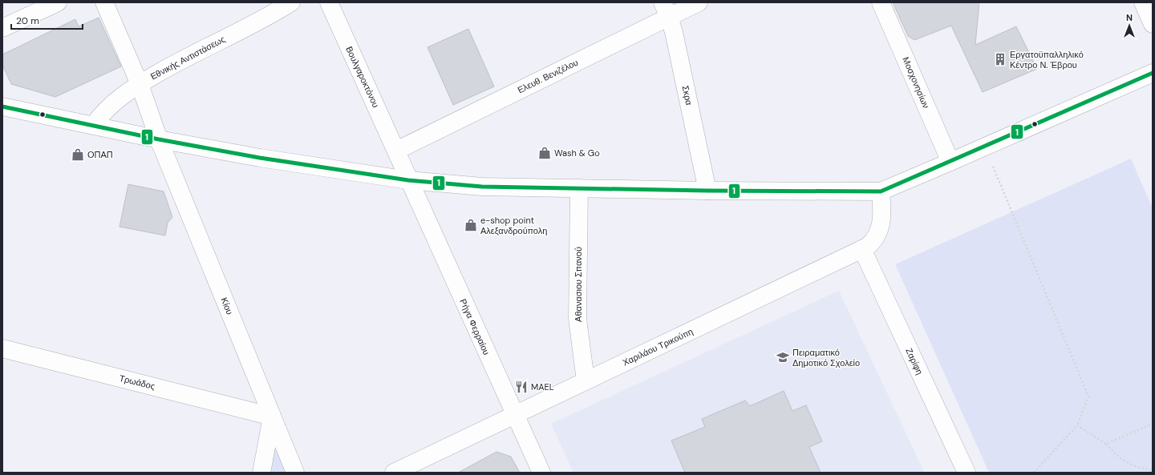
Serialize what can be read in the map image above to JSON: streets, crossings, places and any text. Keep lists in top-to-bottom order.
{
  "streets": {
    "street": [
      "Εθνικής Αντιστάσεως",
      "Ελευθ. Βενιζέλου",
      "Βουλγαροκτόνου",
      "Μοσχονησίων",
      "Σκρα",
      "Αθανασιου Σπανού",
      "Κίου",
      "Ρήγα Φερραίου",
      "Χαριλάου Τρικούπη",
      "Ζαρίφη",
      "Τρωάδος"
    ]
  },
  "crossings": [
    ["Εθνικής Αντιστάσεως", "Κίου"],
    ["Ελευθ. Βενιζέλου", "Βουλγαροκτόνου"],
    ["Ελευθ. Βενιζέλου", "Σκρα"],
    ["Βουλγαροκτόνου", "Ρήγα Φερραίου"],
    ["Αθανασιου Σπανού", "Χαριλάου Τρικούπη"],
    ["Κίου", "Τρωάδος"],
    ["Ρήγα Φερραίου", "Χαριλάου Τρικούπη"],
    ["Χαριλάου Τρικούπη", "Ζαρίφη"]
  ],
  "places": {
    "building": ["Εργατοϋπαλληλικό Κέντρο Ν. Έβρου"],
    "shop": ["Wash & Go", "ΟΠΑΠ", "e-shop point Αλεξανδρούπολη"],
    "school or university": ["Πειραματικό Δημοτικό Σχολείο"],
    "restaurant": ["MAEL"]
  },
  "lines": ["transit line 1"],
  "scale_bar": "20 m",
  "north": "top"
}
